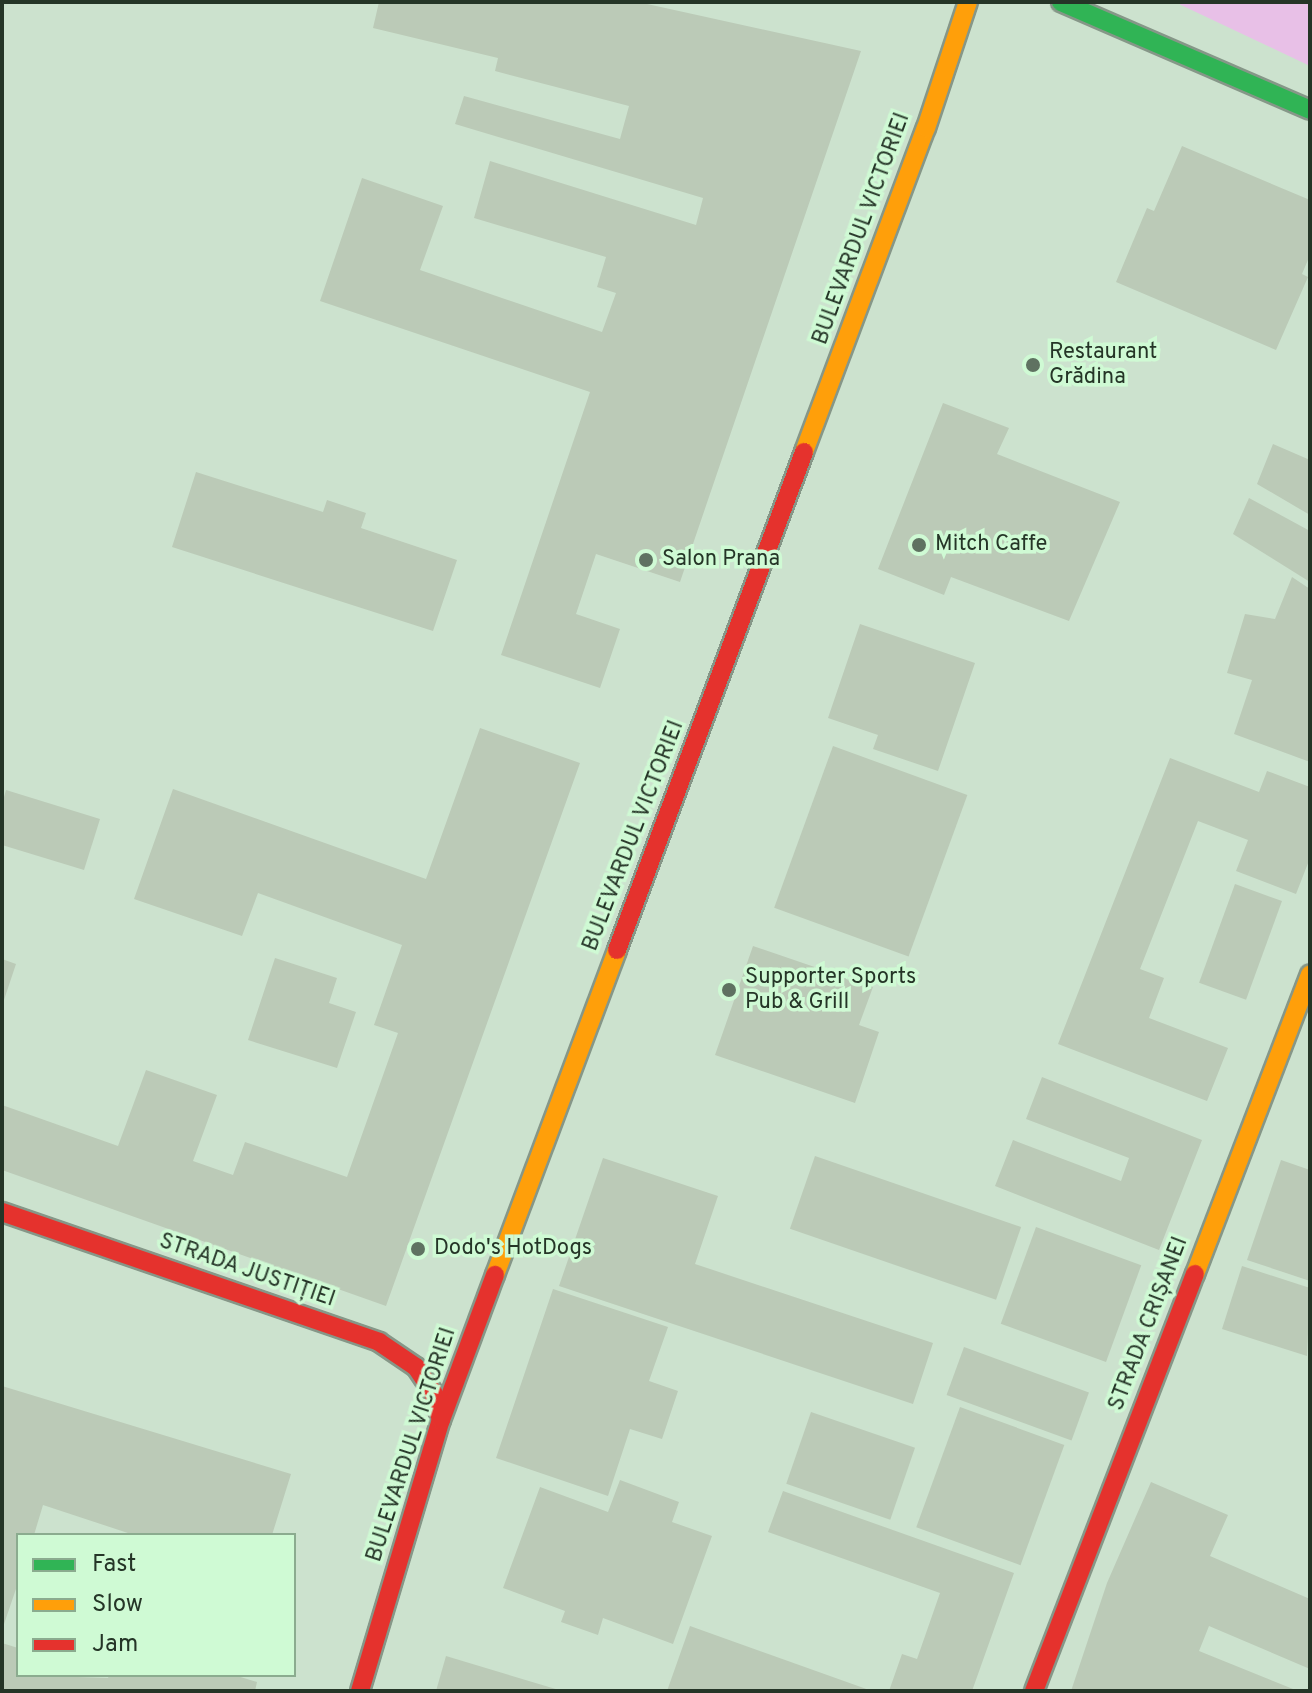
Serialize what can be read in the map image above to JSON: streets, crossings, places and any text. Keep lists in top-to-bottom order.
{
  "streets": {
    "main road": ["BULEVARDUL VICTORIEI", "STRADA JUSTIȚIEI", "STRADA CRIȘANEI"]
  },
  "crossings": [
    ["BULEVARDUL VICTORIEI", "STRADA JUSTIȚIEI"]
  ],
  "places": [
    "Restaurant Grădina",
    "Mitch Caffe",
    "Salon Prana",
    "Supporter Sports Pub & Grill",
    "Dodo's HotDogs"
  ],
  "legend": ["Fast", "Slow", "Jam"]
}
